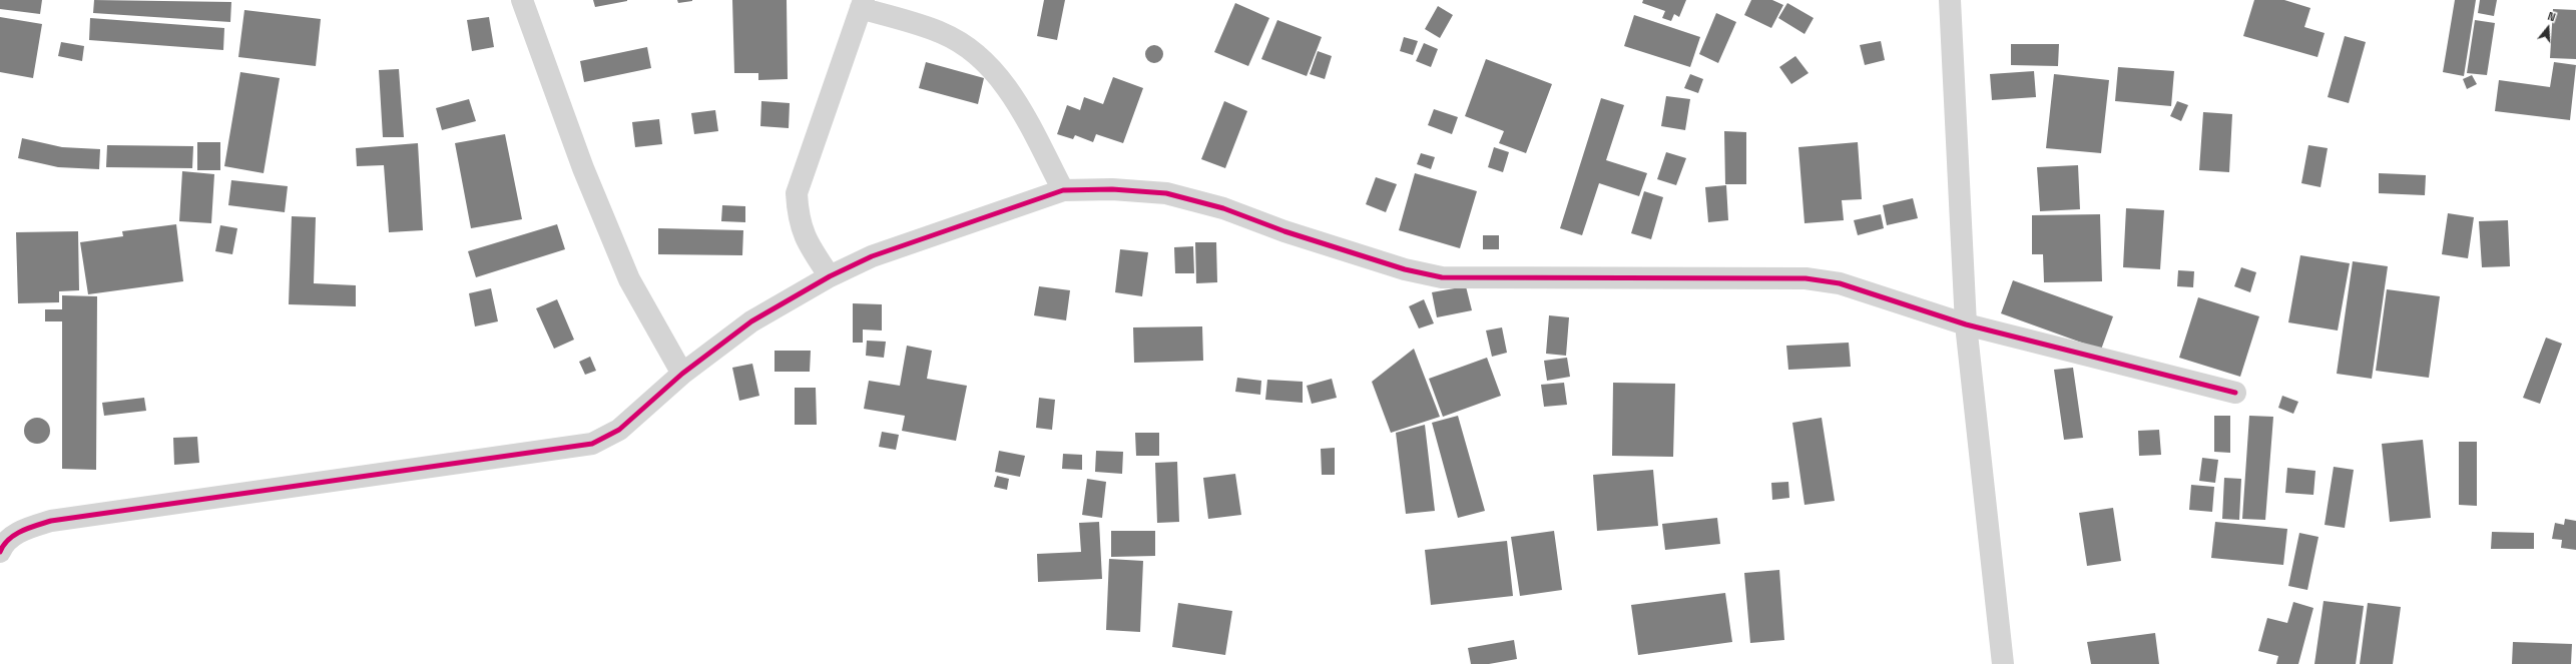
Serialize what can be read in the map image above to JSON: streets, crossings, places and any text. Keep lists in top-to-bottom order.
{
  "north": "top"
}
